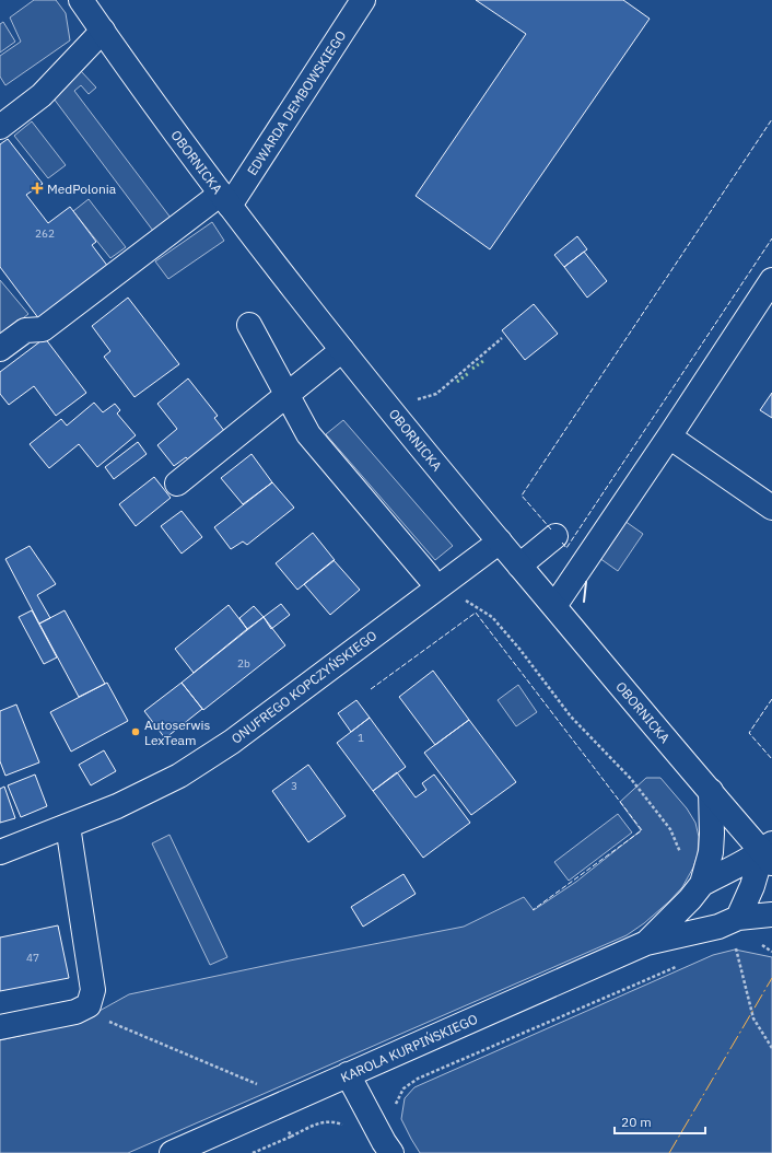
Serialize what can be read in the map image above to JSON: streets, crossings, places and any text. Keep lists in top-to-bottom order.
{
  "streets": {
    "street": [
      "EDWARDA DEMBOWSKIEGO",
      "OBORNICKA",
      "ONUFREGO KOPCZYŃSKIEGO",
      "KAROLA KURPIŃSKIEGO"
    ]
  },
  "crossings": [
    ["EDWARDA DEMBOWSKIEGO", "OBORNICKA"],
    ["OBORNICKA", "ONUFREGO KOPCZYŃSKIEGO"],
    ["OBORNICKA", "KAROLA KURPIŃSKIEGO"]
  ],
  "places": {
    "health": ["MedPolonia"],
    "other": ["Autoserwis LexTeam"]
  },
  "house_numbers": [
    "262",
    "2b",
    "1",
    "3",
    "47"
  ],
  "scale_bar": "20 m"
}
